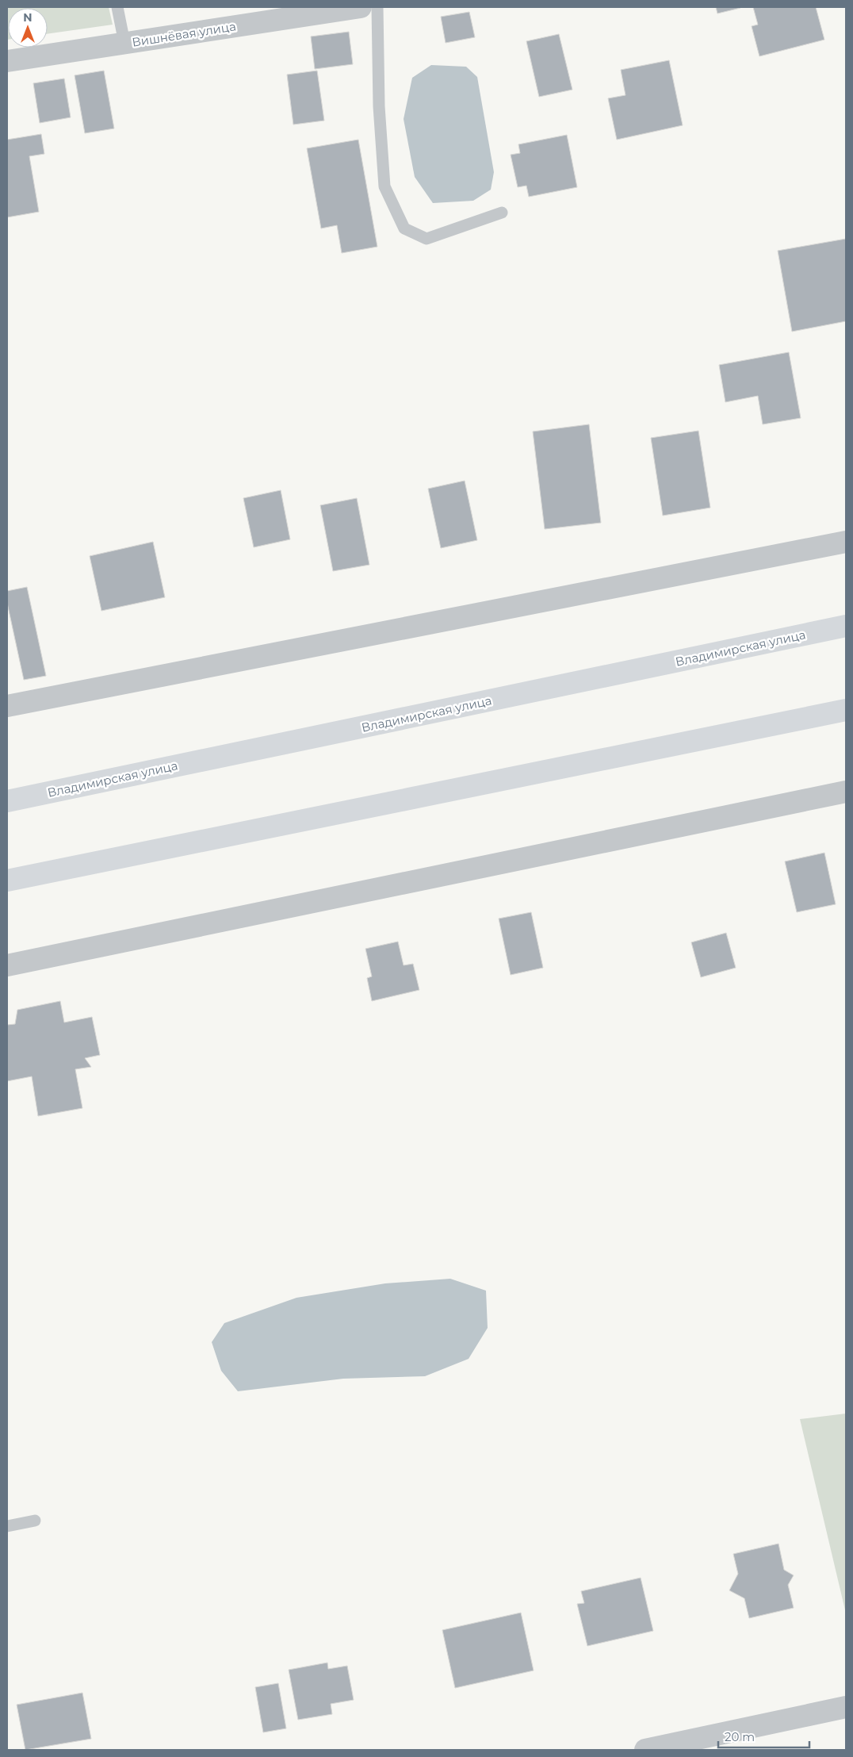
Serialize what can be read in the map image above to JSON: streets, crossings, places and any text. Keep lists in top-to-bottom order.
{
  "streets": {
    "highway": ["Владимирская улица"],
    "street": ["Вишнёвая улица"]
  },
  "scale_bar": "20 m",
  "north": "top"
}
